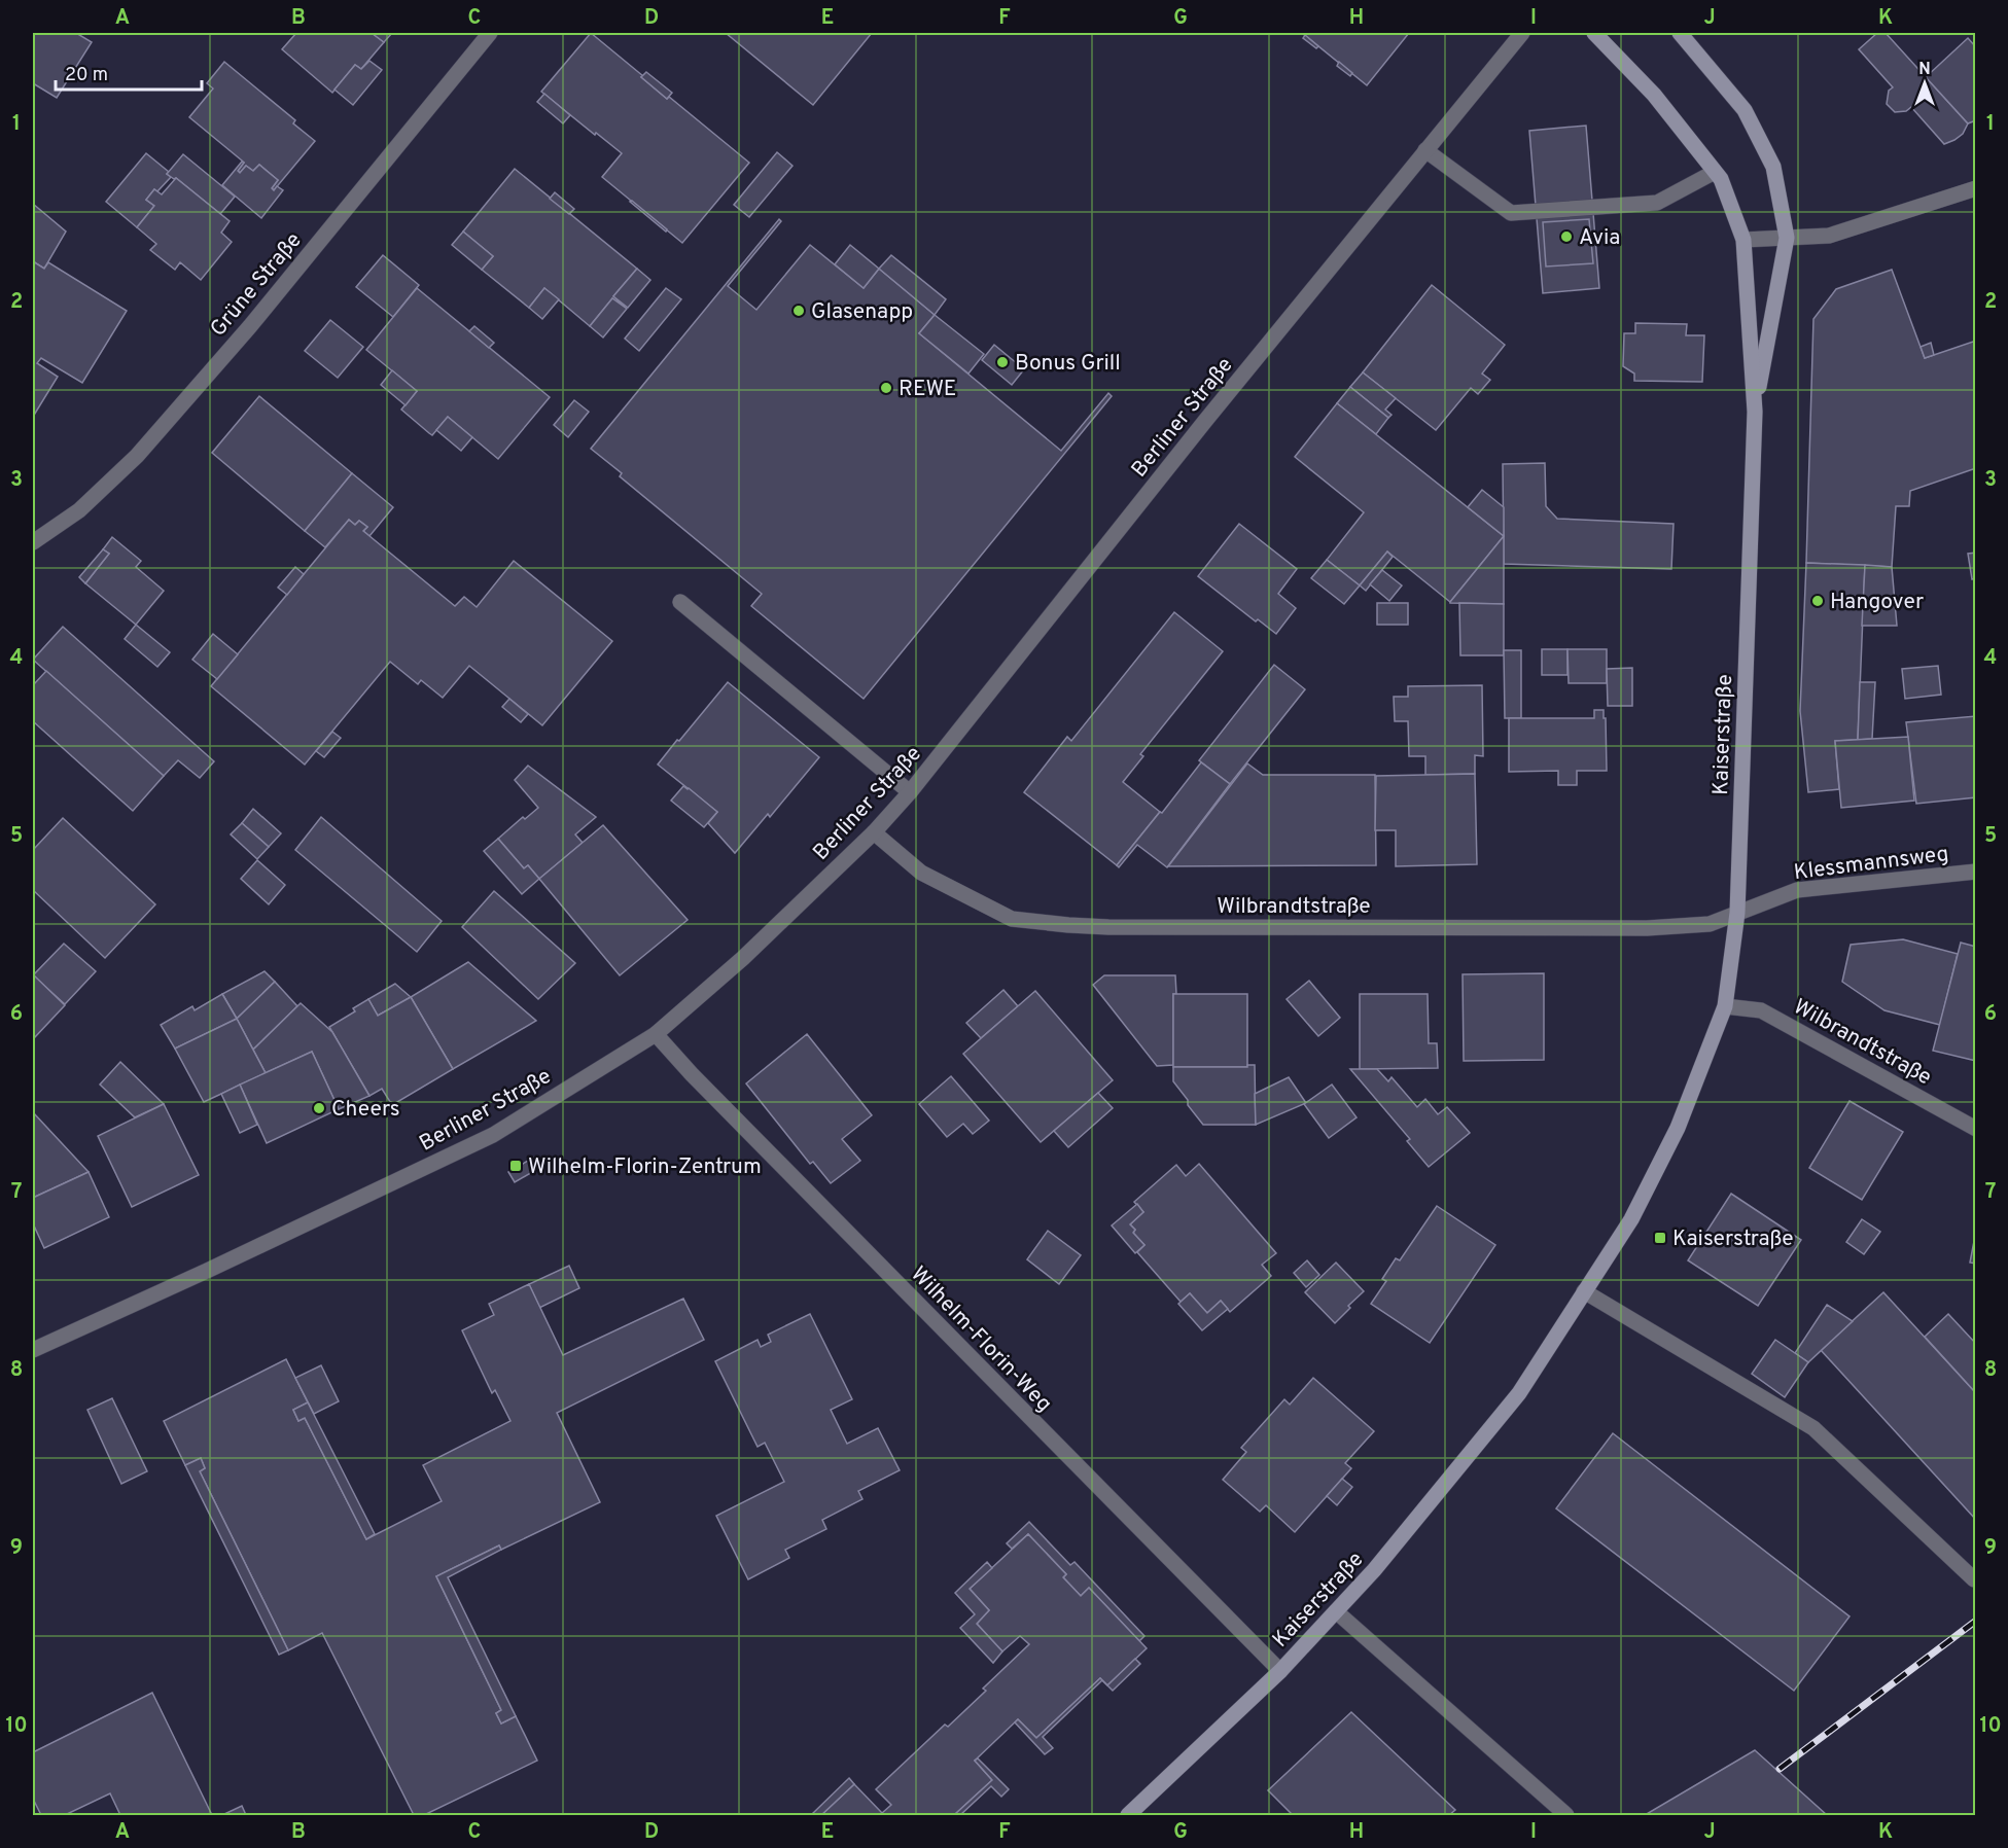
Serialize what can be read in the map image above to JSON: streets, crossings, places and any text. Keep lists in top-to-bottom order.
{
  "streets": {
    "street": [
      "Grüne Straße",
      "Berliner Straße",
      "Kaiserstraße",
      "Klessmannsweg",
      "Wilbrandtstraße",
      "Wilhelm-Florin-Weg"
    ]
  },
  "crossings": [
    ["Berliner Straße", "Wilbrandtstraße"],
    ["Berliner Straße", "Wilhelm-Florin-Weg"],
    ["Kaiserstraße", "Klessmannsweg"],
    ["Kaiserstraße", "Wilbrandtstraße"],
    ["Kaiserstraße", "Wilhelm-Florin-Weg"],
    ["Klessmannsweg", "Wilbrandtstraße"]
  ],
  "places": {
    "other": [
      "Avia",
      "Glasenapp",
      "Bonus Grill",
      "REWE",
      "Hangover",
      "Cheers"
    ],
    "transit": ["Wilhelm-Florin-Zentrum", "Kaiserstraße"]
  },
  "scale_bar": "20 m",
  "north": "top",
  "grid": {
    "columns": [
      "A",
      "B",
      "C",
      "D",
      "E",
      "F",
      "G",
      "H",
      "I",
      "J",
      "K"
    ],
    "rows": [
      "1",
      "2",
      "3",
      "4",
      "5",
      "6",
      "7",
      "8",
      "9",
      "10"
    ]
  }
}
